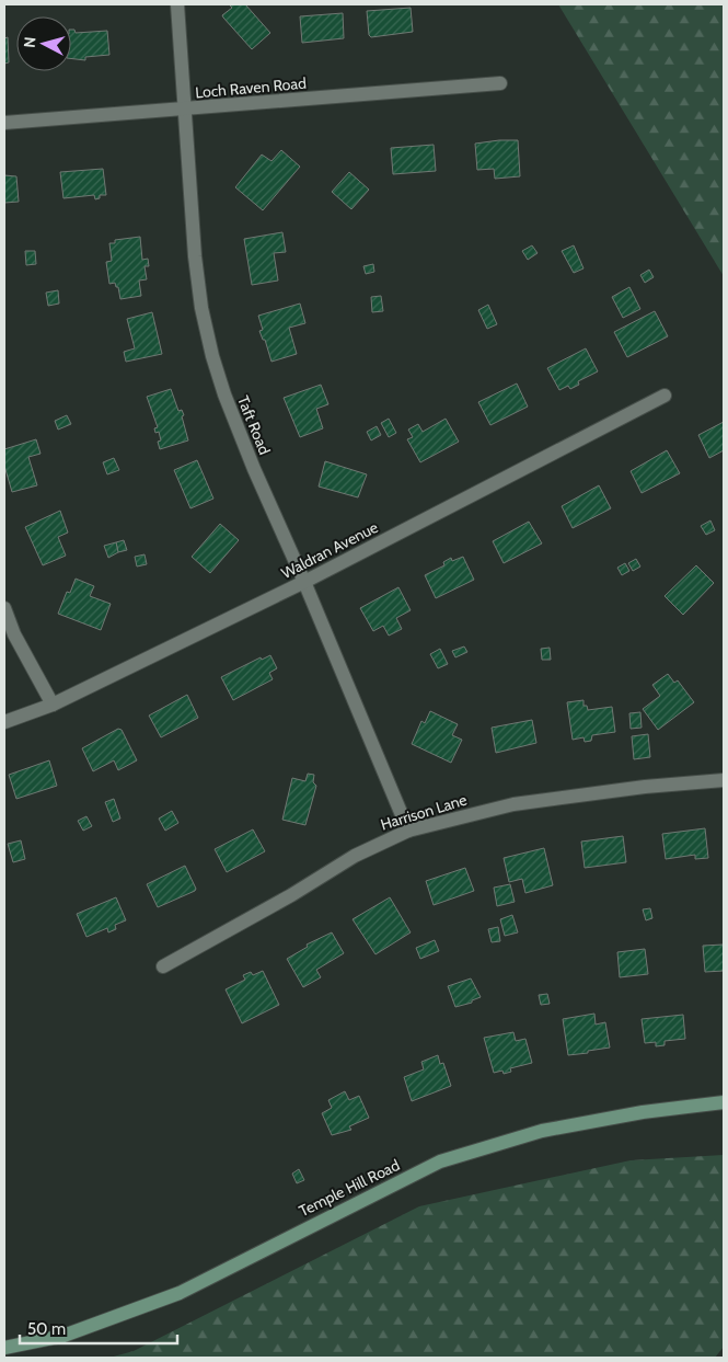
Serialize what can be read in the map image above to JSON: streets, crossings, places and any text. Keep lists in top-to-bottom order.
{
  "streets": {
    "main road": ["Temple Hill Road"],
    "street": [
      "Loch Raven Road",
      "Taft Road",
      "Waldran Avenue",
      "Harrison Lane"
    ]
  },
  "crossings": [
    ["Loch Raven Road", "Taft Road"],
    ["Taft Road", "Waldran Avenue"],
    ["Taft Road", "Harrison Lane"]
  ],
  "scale_bar": "50 m",
  "north": "left"
}
